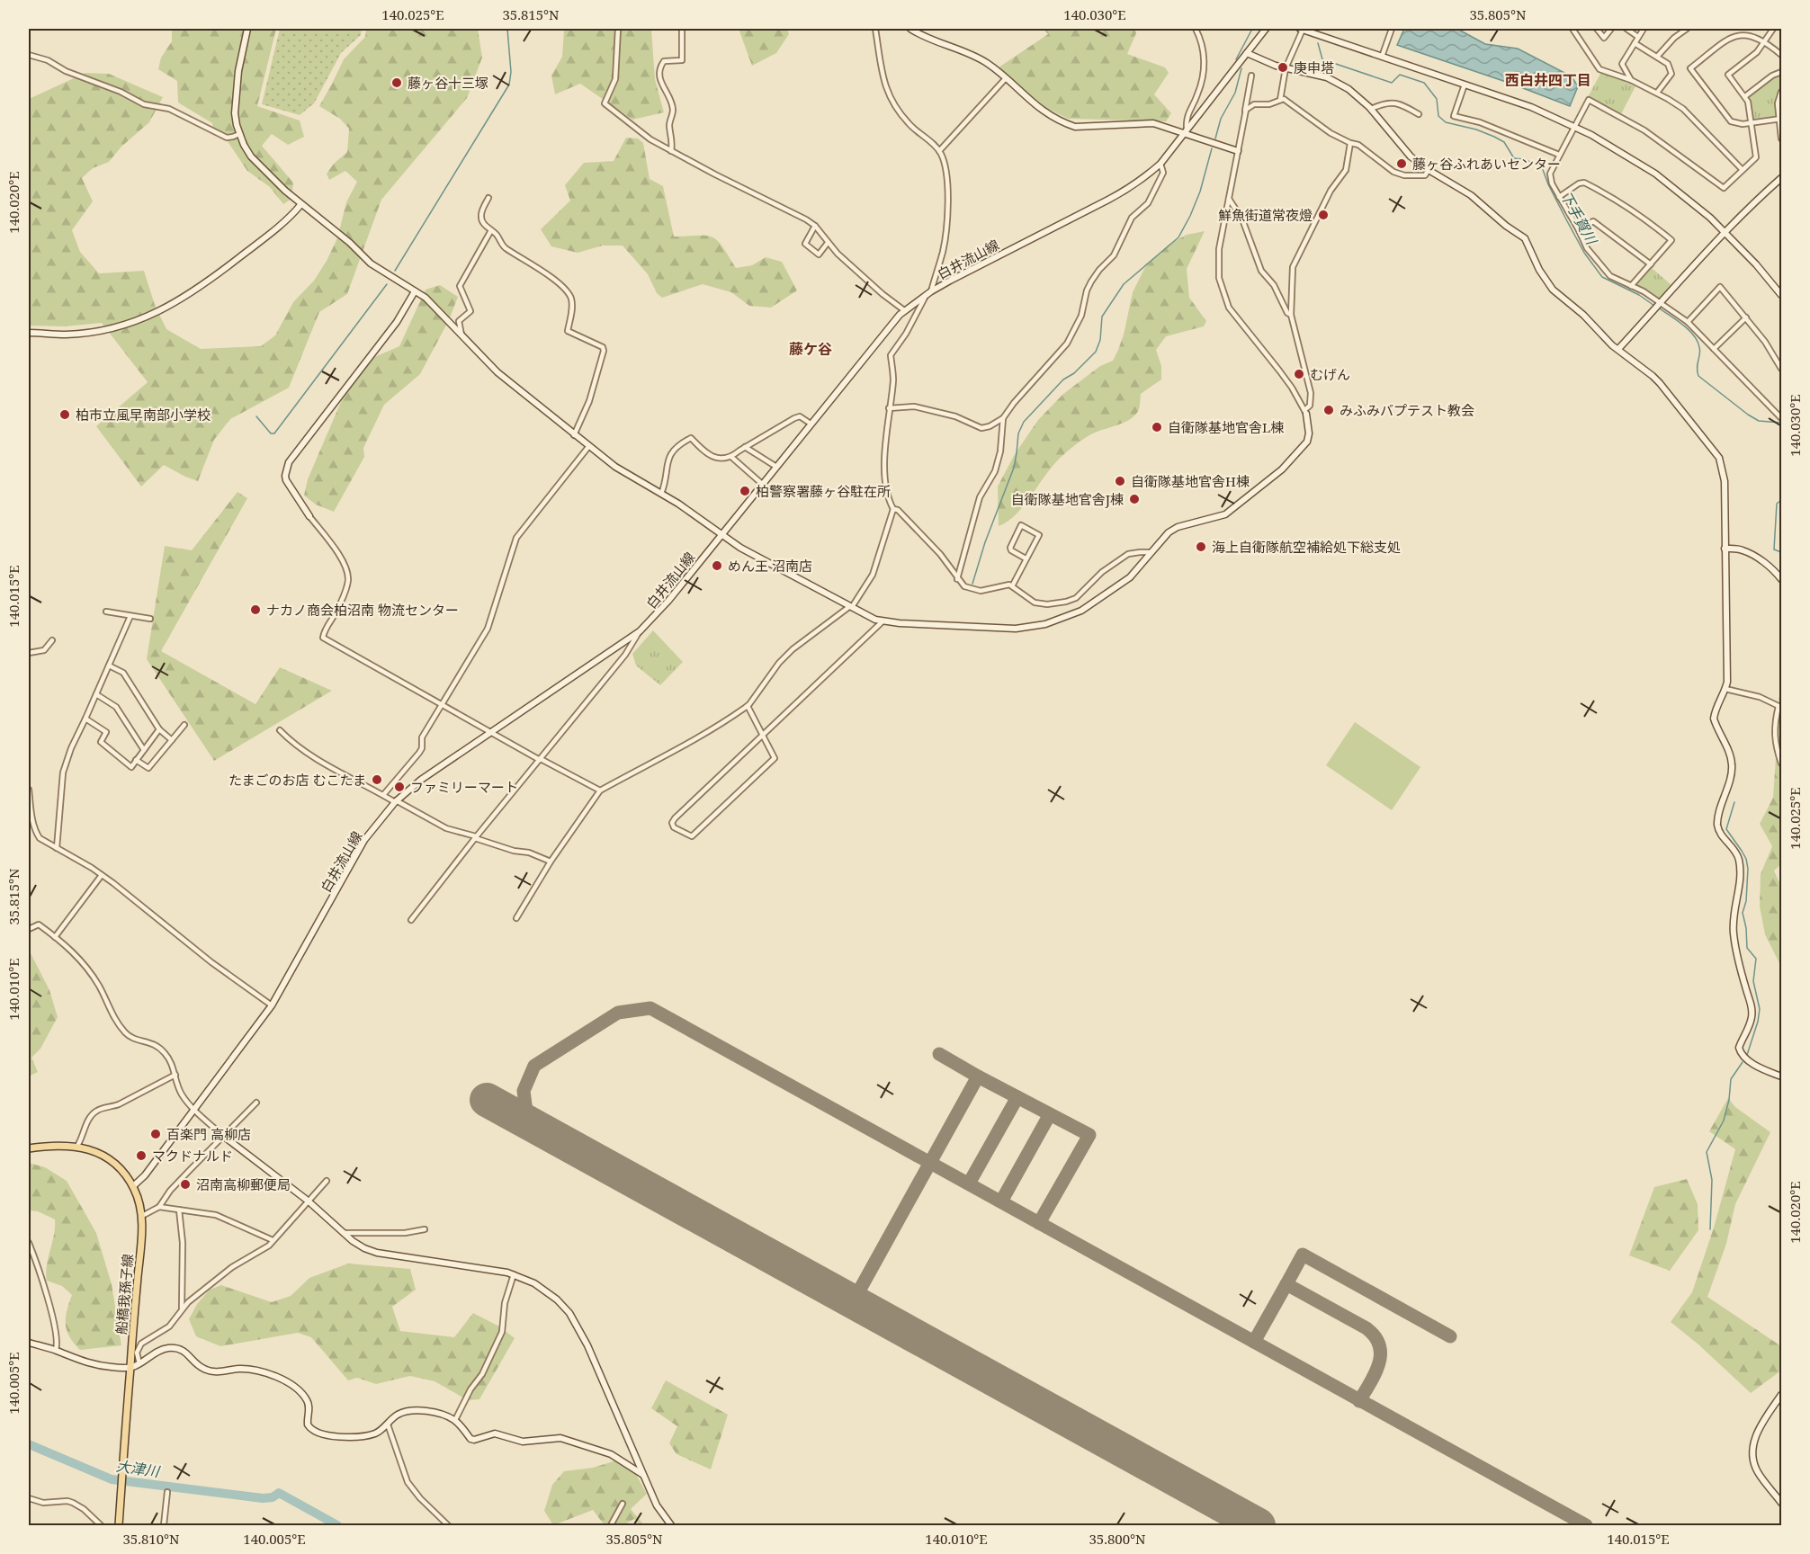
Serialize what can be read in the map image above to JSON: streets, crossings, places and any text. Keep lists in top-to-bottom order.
{
  "streets": {
    "main road": ["船橋我孫子線"],
    "street": ["白井流山線"]
  },
  "crossings": [
    ["白井流山線", "船橋我孫子線"]
  ],
  "districts": ["西白井四丁目", "藤ケ谷"],
  "water": ["下手賀川", "大津川"],
  "places": [
    "庚申塔",
    "藤ヶ谷十三塚",
    "藤ヶ谷ふれあいセンター",
    "鮮魚街道常夜燈",
    "むげん",
    "みふみバプテスト教会",
    "柏市立風早南部小学校",
    "自衛隊基地官舎L棟",
    "自衛隊基地官舎H棟",
    "柏警察署藤ヶ谷駐在所",
    "自衛隊基地官舎J棟",
    "海上自衛隊航空補給処下総支処",
    "めん王 沼南店",
    "ナカノ商会柏沼南 物流センター",
    "たまごのお店 むこたま",
    "ファミリーマート",
    "百楽門 高柳店",
    "マクドナルド",
    "沼南高柳郵便局"
  ],
  "coordinates": [
    "140.025°E",
    "35.815°N",
    "140.030°E",
    "35.805°N",
    "140.020°E",
    "140.015°E",
    "140.010°E",
    "140.005°E",
    "35.810°N",
    "35.800°N"
  ]
}
